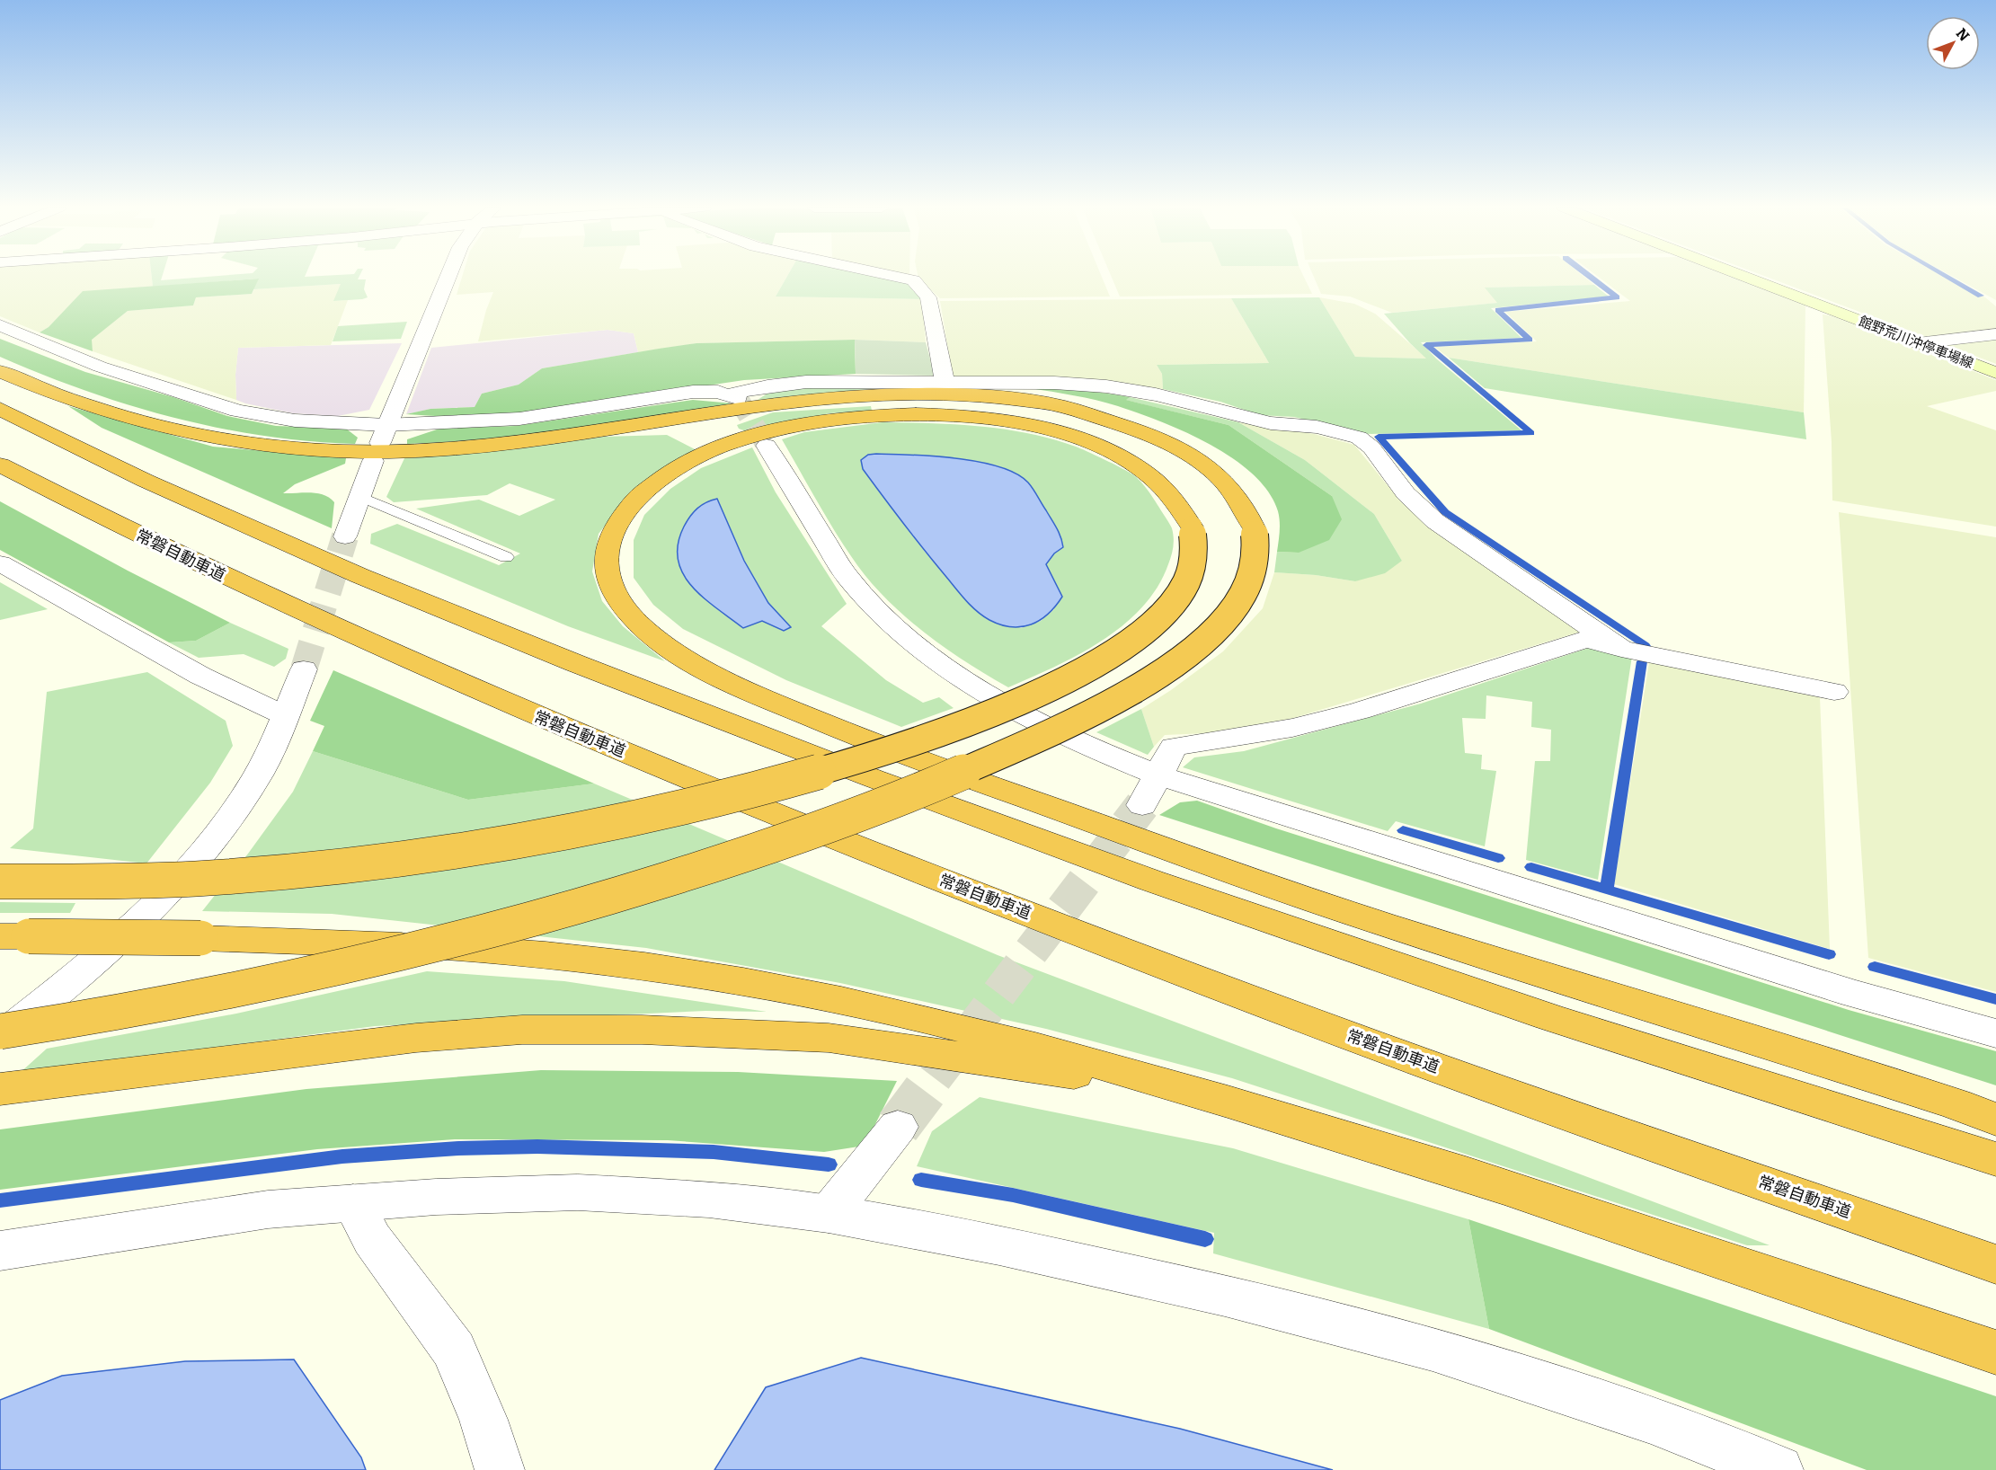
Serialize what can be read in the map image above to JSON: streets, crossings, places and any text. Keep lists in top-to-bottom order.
{
  "streets": {
    "highway": ["常磐自動車道"],
    "main road": ["館野荒川沖停車場線"]
  },
  "north": "top right"
}
